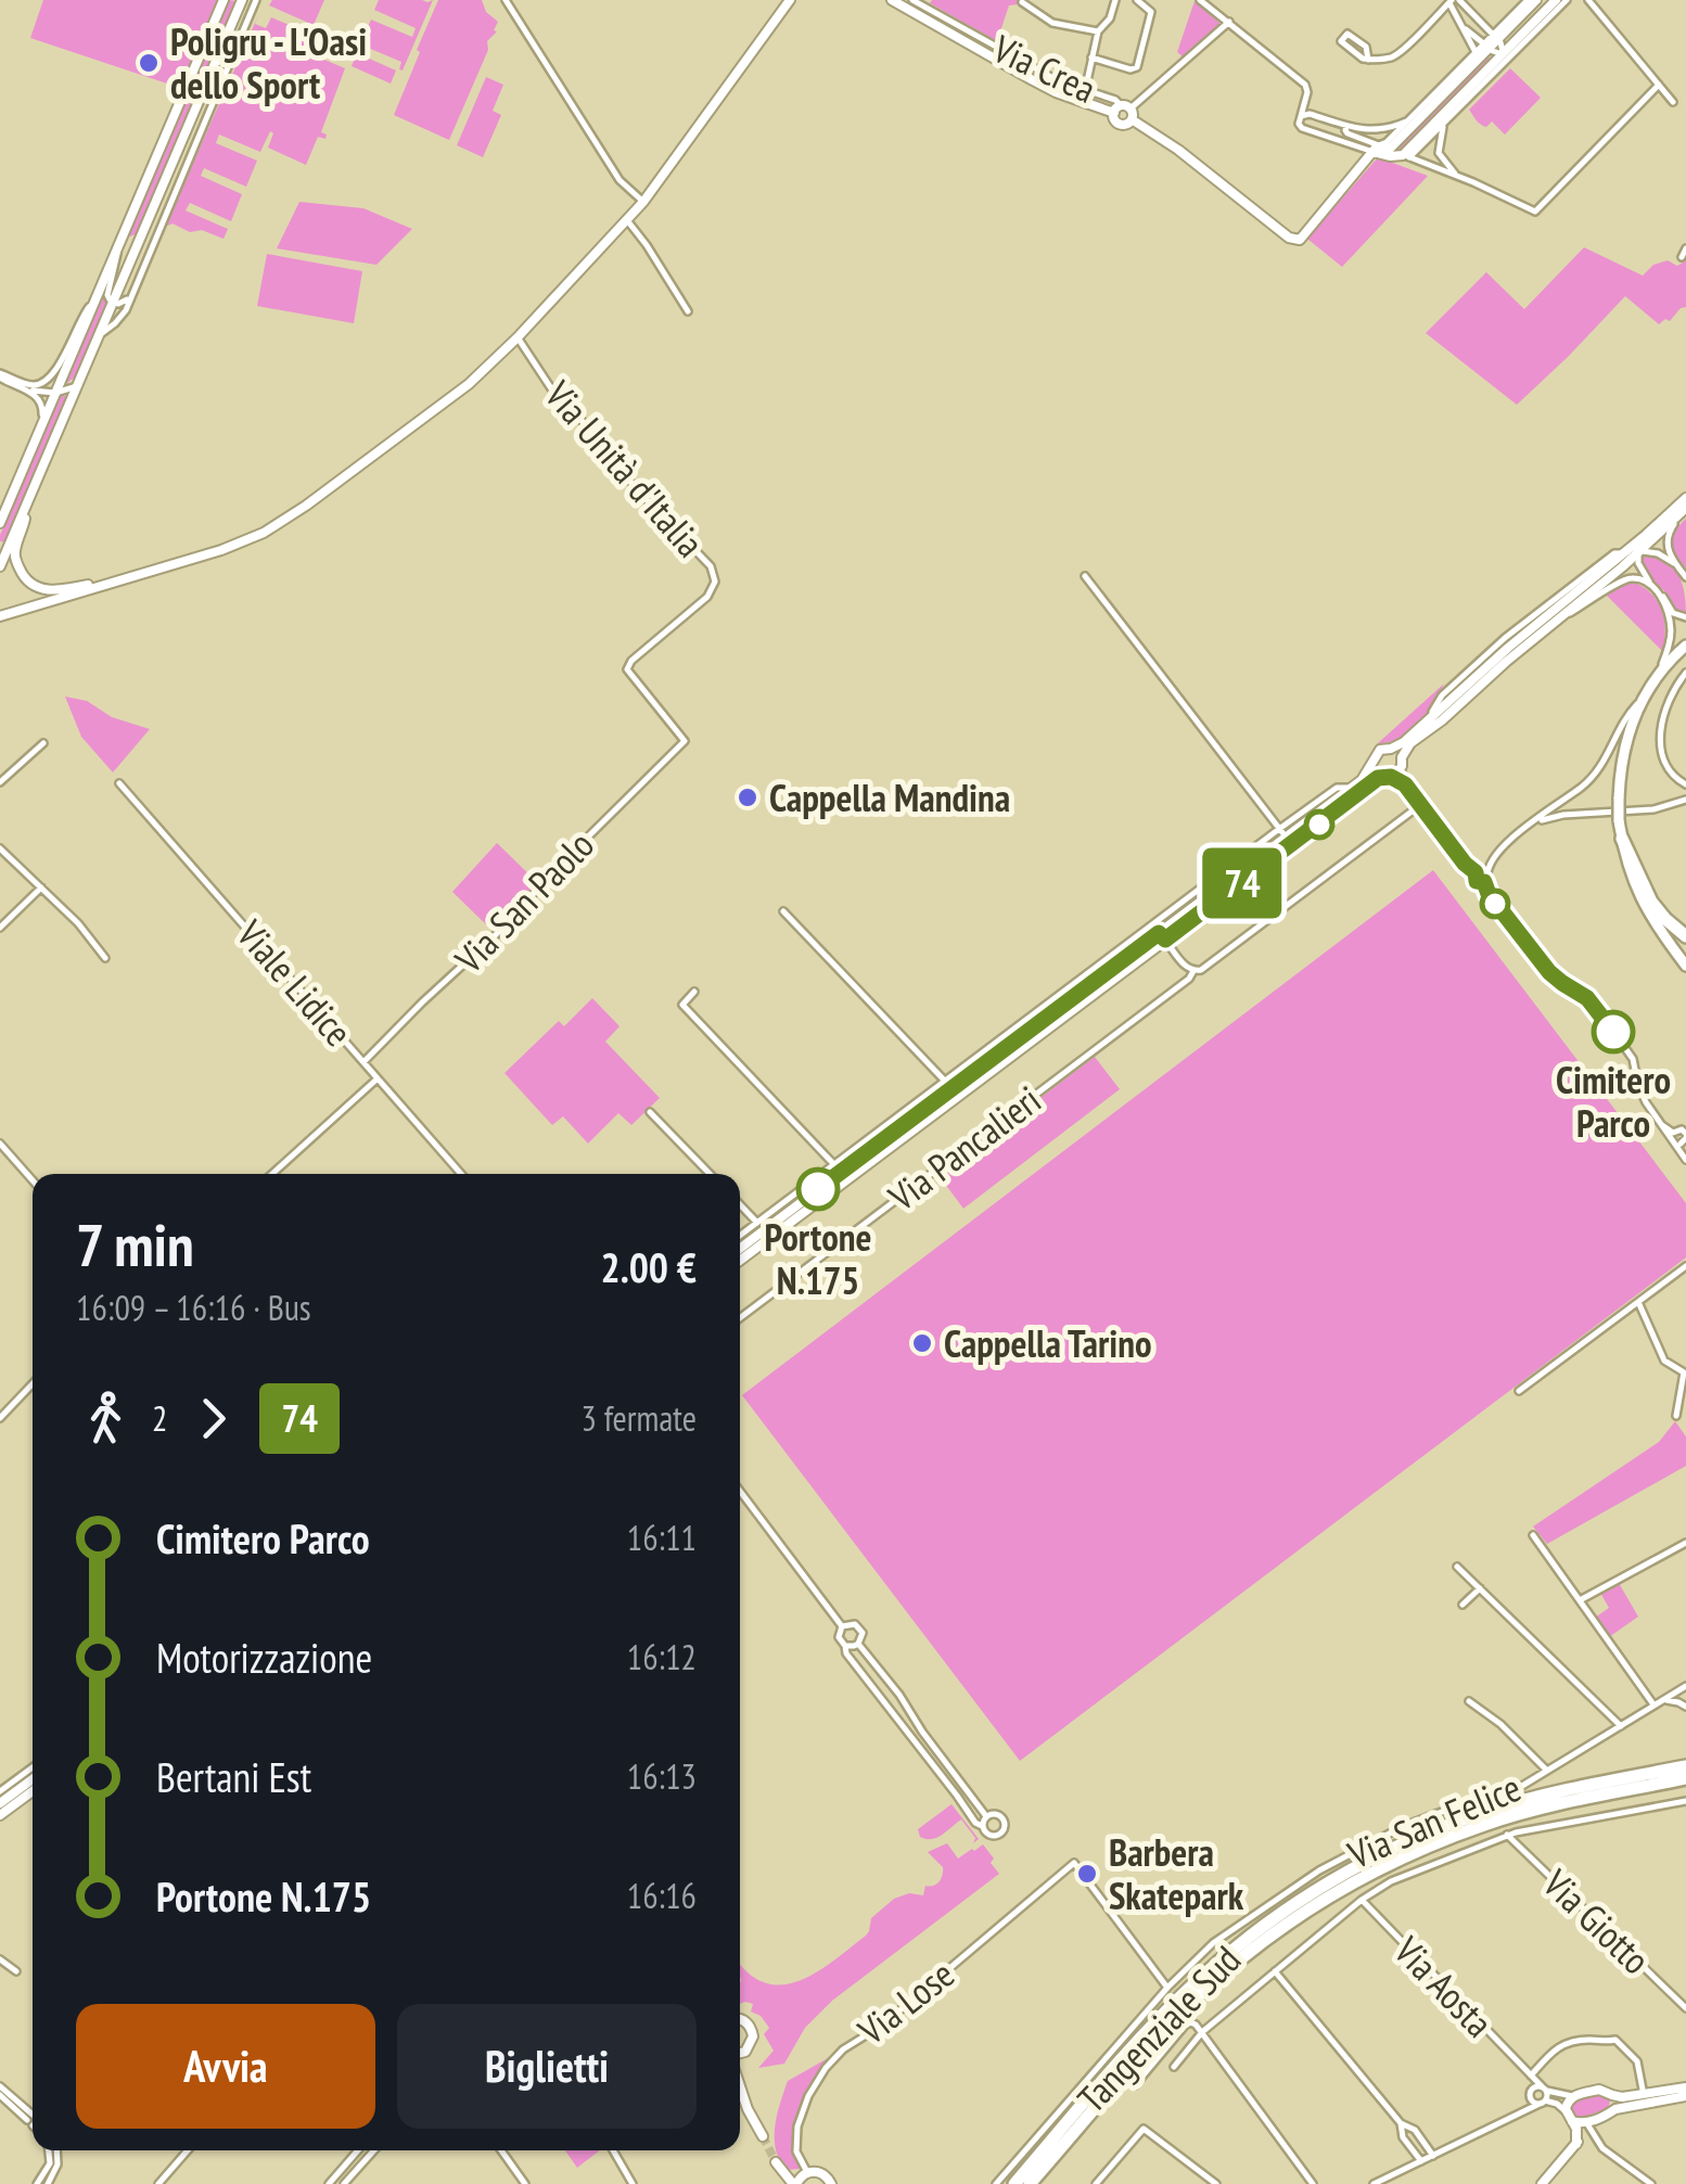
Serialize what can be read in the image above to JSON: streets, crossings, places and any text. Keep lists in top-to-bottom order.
{
  "streets": {
    "highway": ["Tangenziale Sud"],
    "street": [
      "Via Crea",
      "Via Unità d'Italia",
      "Via San Paolo",
      "Viale Lidice",
      "Via Pancalieri",
      "Via San Felice",
      "Via Giotto",
      "Via Aosta",
      "Via Lose"
    ]
  },
  "crossings": [
    ["Via Unità d'Italia", "Via San Paolo"],
    ["Via San Paolo", "Viale Lidice"],
    ["Via San Felice", "Via Giotto"],
    ["Via San Felice", "Via Aosta"],
    ["Via San Felice", "Via Lose"]
  ],
  "places": [
    "Poligru - L'Oasi dello Sport",
    "Cappella Mandina",
    "Cimitero Parco",
    "Portone N.175",
    "Cappella Tarino",
    "Barbera Skatepark"
  ],
  "lines": ["bus line 74"],
  "page": {
    "on_map": "74",
    "heading": ["7 min", "16:09 – 16:16 · Bus", "2.00 €"],
    "legs": ["2", "74", "3 fermate"],
    "list": [
      {
        "name": "Cimitero Parco",
        "value": "16:11"
      },
      {
        "name": "Motorizzazione",
        "value": "16:12"
      },
      {
        "name": "Bertani Est",
        "value": "16:13"
      },
      {
        "name": "Portone N.175",
        "value": "16:16"
      }
    ],
    "buttons": ["Avvia", "Biglietti"]
  }
}
